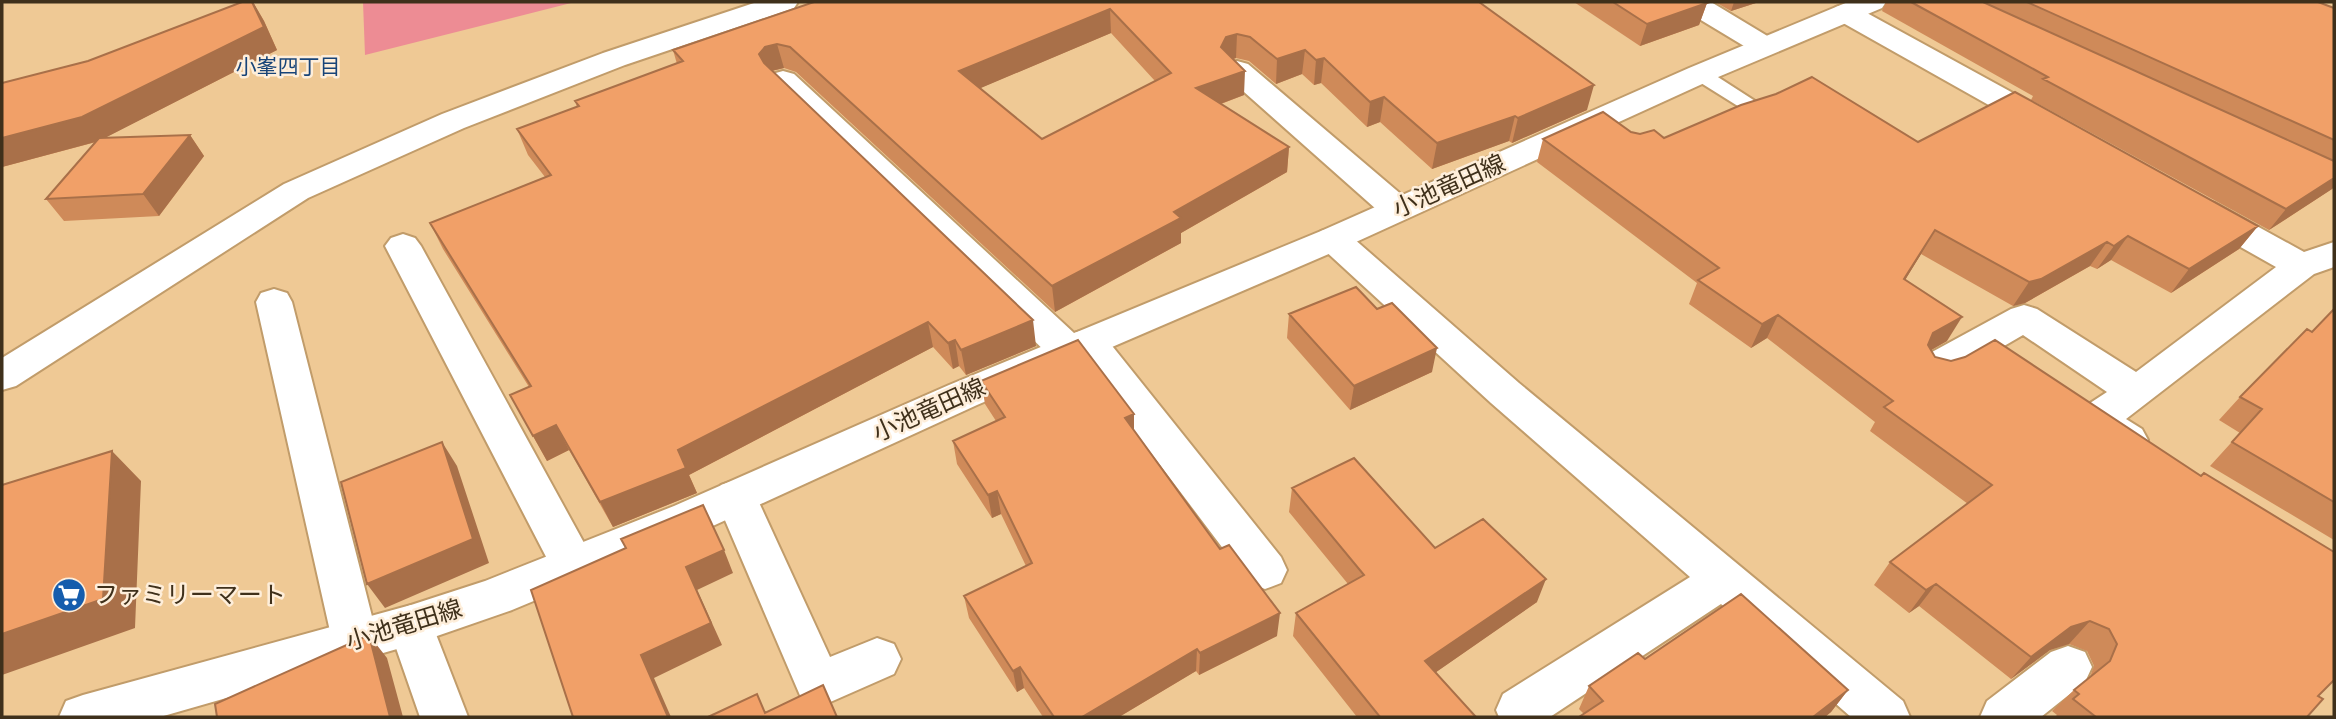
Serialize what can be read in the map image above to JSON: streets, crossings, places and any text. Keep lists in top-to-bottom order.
{
  "streets": {
    "street": ["小池竜田線"]
  },
  "districts": ["小峯四丁目"],
  "places": {
    "supermarket": ["ファミリーマート"]
  }
}
